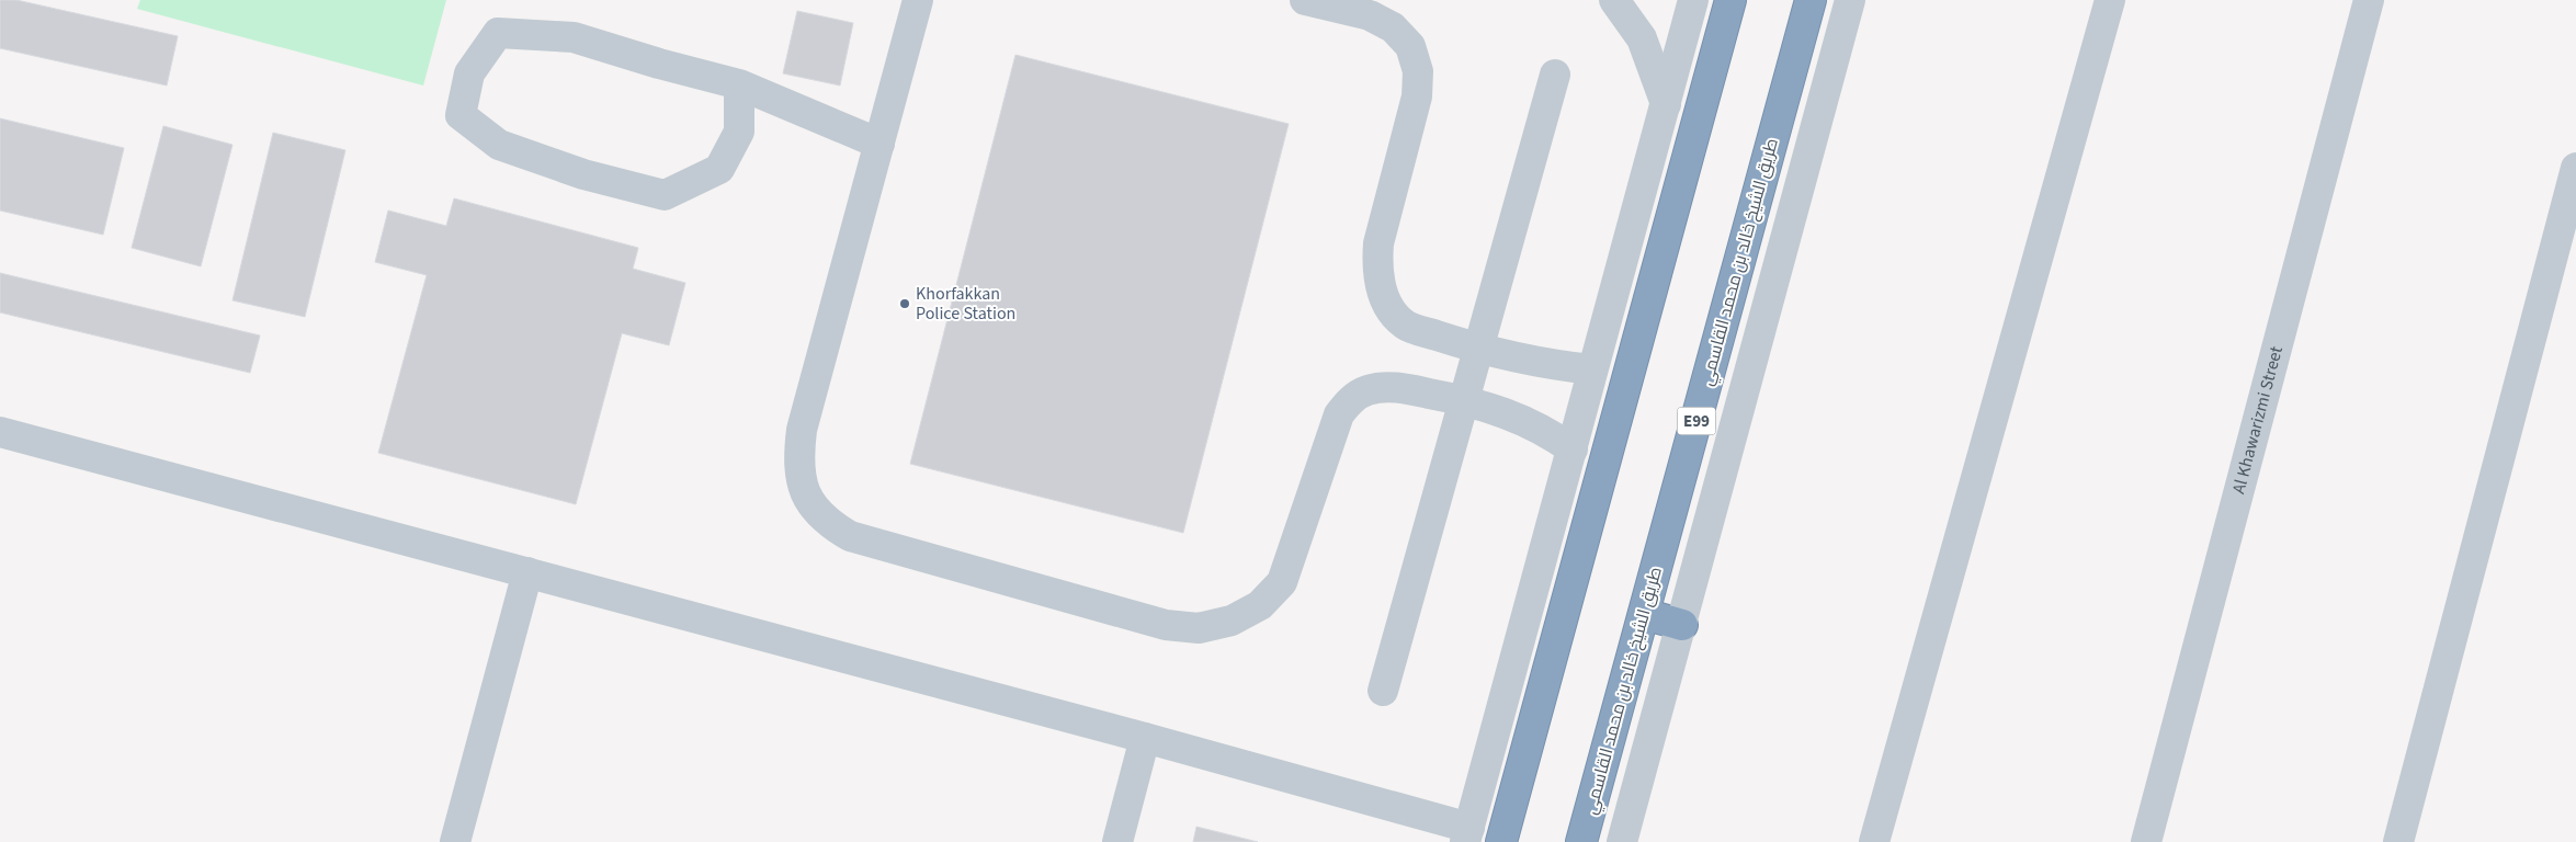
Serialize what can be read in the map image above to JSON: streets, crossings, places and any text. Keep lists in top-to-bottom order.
{
  "streets": {
    "highway": ["طريق الشيخ خالد بن محمد القاسمي", "E99"],
    "street": ["Al Khawarizmi Street"]
  },
  "places": ["Khorfakkan Police Station"]
}
